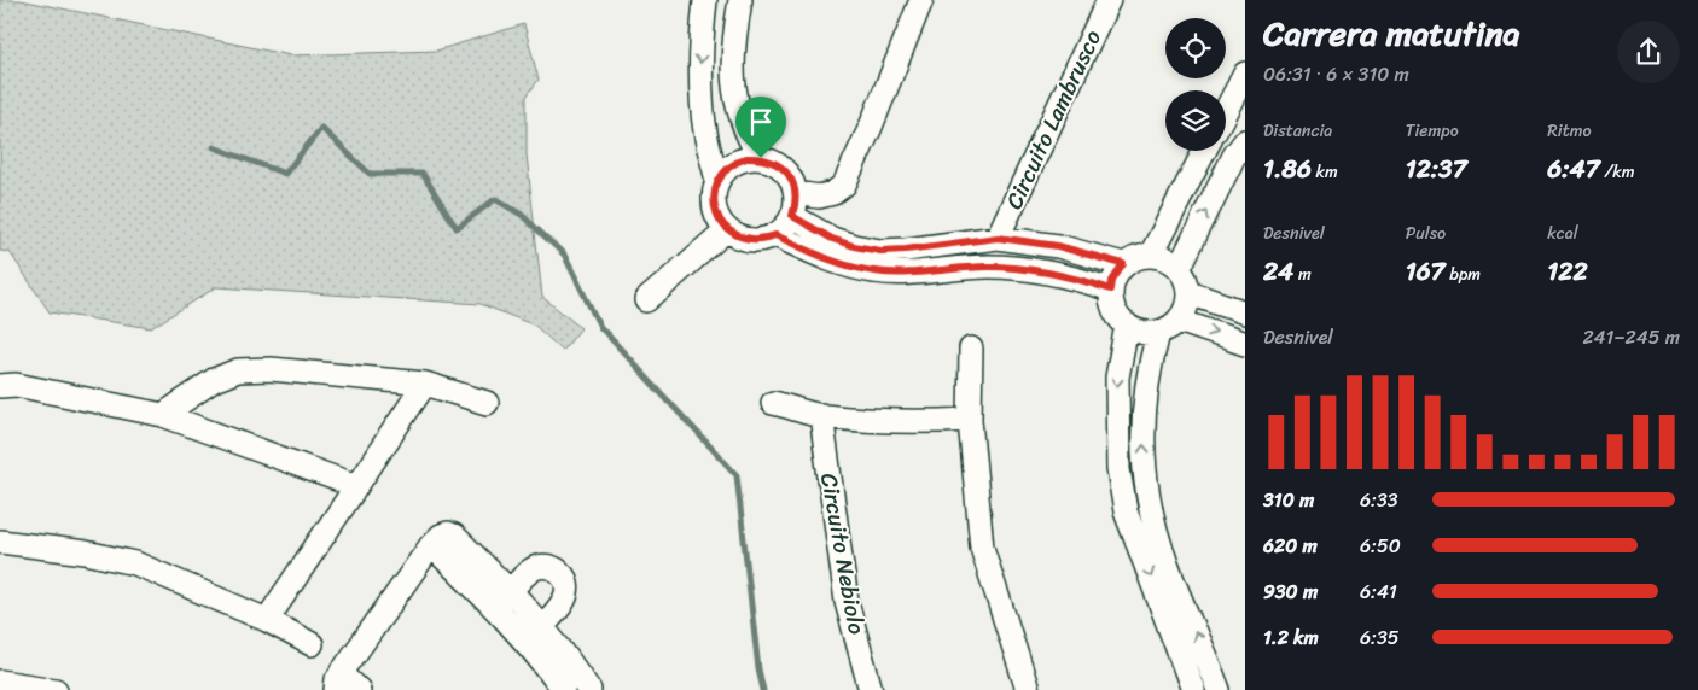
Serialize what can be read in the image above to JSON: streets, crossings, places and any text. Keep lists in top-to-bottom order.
{
  "streets": {
    "street": ["Circuito Lambrusco", "Circuito Nebiolo"]
  },
  "page": {
    "heading": ["Carrera matutina", "06:31 · 6 × 310 m"],
    "stats": [
      ["Distancia", "1.86 km"],
      ["Tiempo", "12:37"],
      ["Ritmo", "6:47 /km"],
      ["Desnivel", "24 m"],
      ["Pulso", "167 bpm"],
      ["kcal", "122"]
    ],
    "chart": ["Desnivel", "241–245 m"],
    "list": [
      {
        "name": "310 m",
        "note": "6:33"
      },
      {
        "name": "620 m",
        "note": "6:50"
      },
      {
        "name": "930 m",
        "note": "6:41"
      },
      {
        "name": "1.2 km",
        "note": "6:35"
      }
    ]
  }
}
